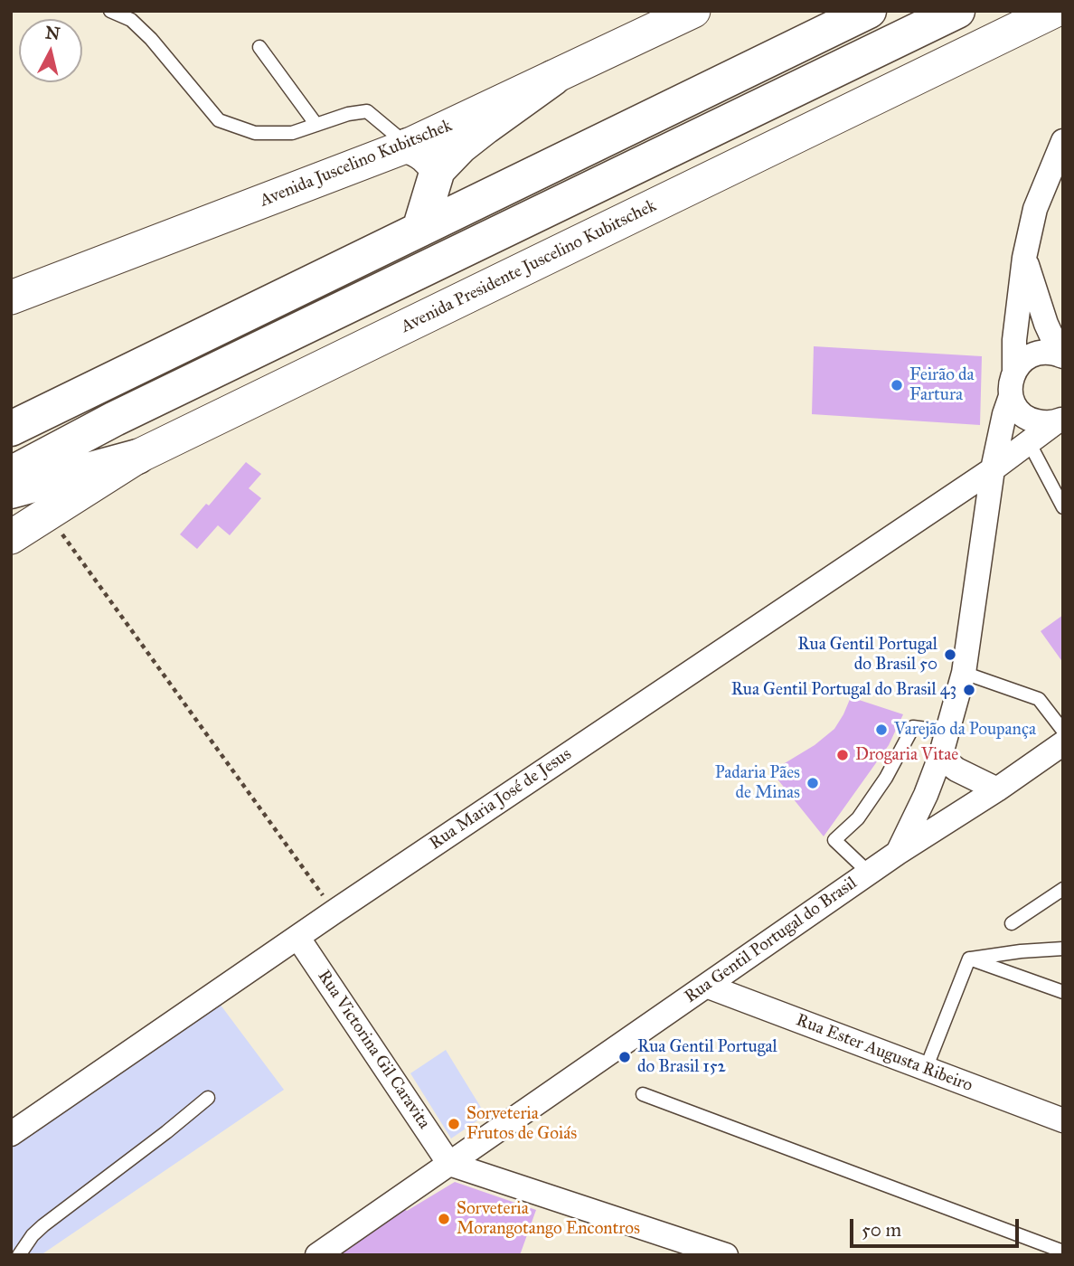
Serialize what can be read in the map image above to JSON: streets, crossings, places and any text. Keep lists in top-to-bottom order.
{
  "streets": {
    "main road": ["Avenida Juscelino Kubitschek", "Avenida Presidente Juscelino Kubitschek"],
    "street": [
      "Rua Maria José de Jesus",
      "Rua Gentil Portugal do Brasil",
      "Rua Victorina Gil Caravita",
      "Rua Ester Augusta Ribeiro"
    ]
  },
  "crossings": [
    ["Rua Maria José de Jesus", "Rua Gentil Portugal do Brasil"],
    ["Rua Maria José de Jesus", "Rua Victorina Gil Caravita"],
    ["Rua Gentil Portugal do Brasil", "Rua Victorina Gil Caravita"],
    ["Rua Gentil Portugal do Brasil", "Rua Ester Augusta Ribeiro"]
  ],
  "places": [
    "Feirão da Fartura",
    "Rua Gentil Portugal do Brasil 50",
    "Rua Gentil Portugal do Brasil 43",
    "Varejão da Poupança",
    "Drogaria Vitae",
    "Padaria Pães de Minas",
    "Rua Gentil Portugal do Brasil 152",
    "Sorveteria Frutos de Goiás",
    "Sorveteria Morangotango Encontros"
  ],
  "scale_bar": "50 m",
  "north": "top"
}
